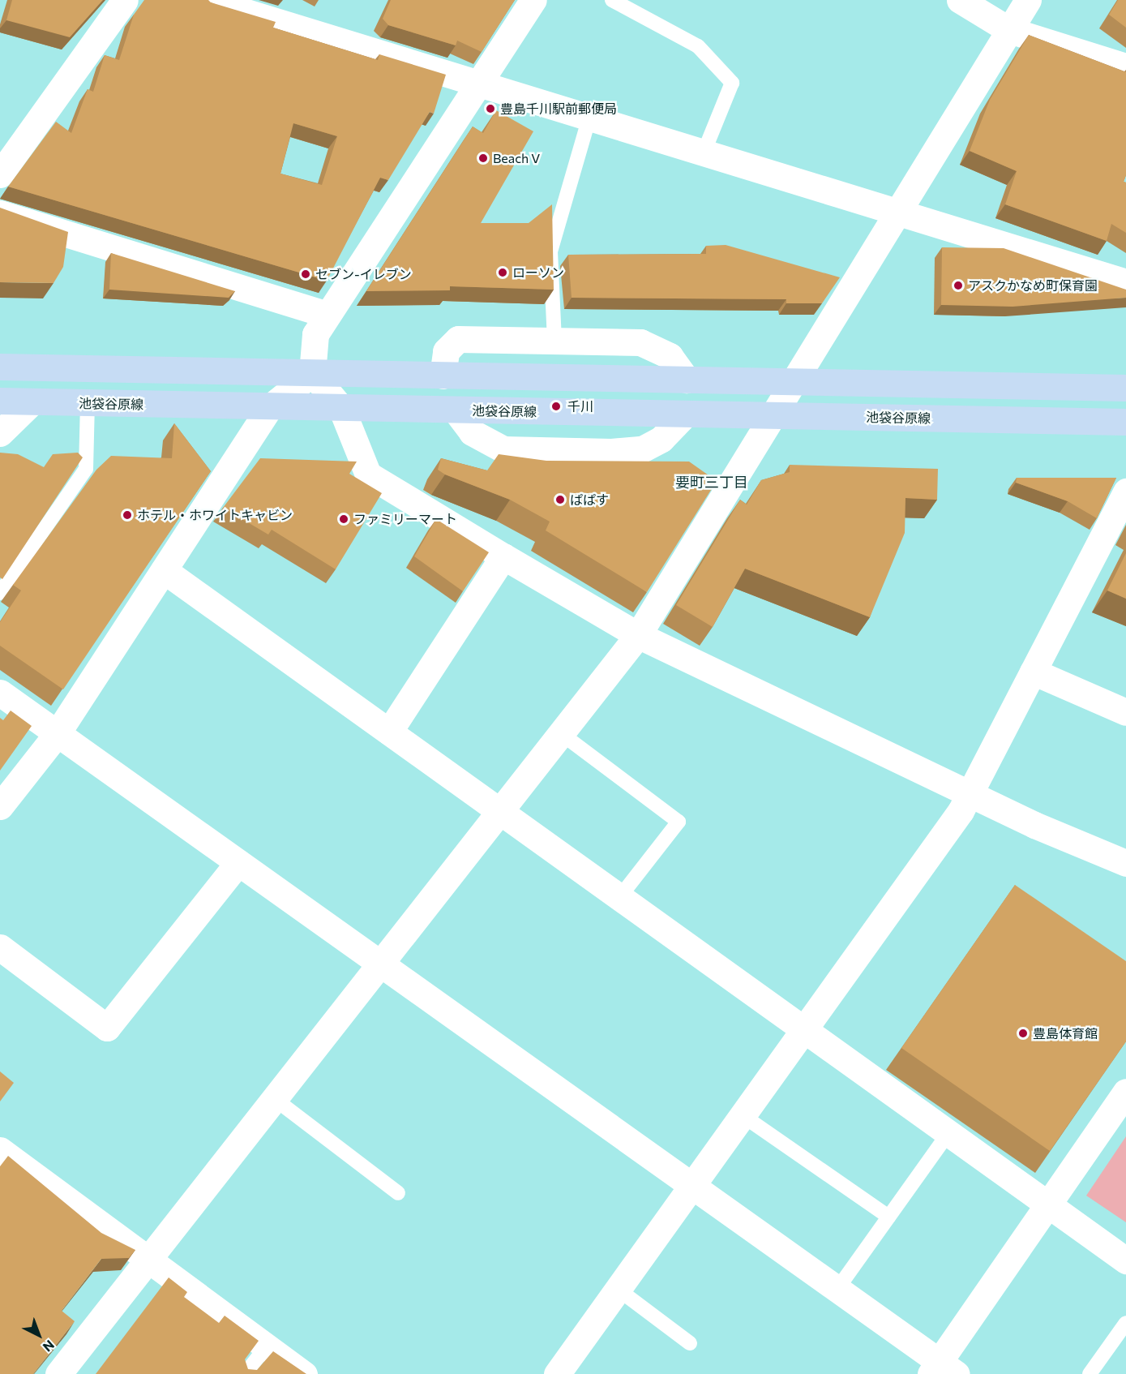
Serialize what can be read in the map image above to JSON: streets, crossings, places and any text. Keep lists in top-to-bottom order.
{
  "streets": {
    "main road": ["池袋谷原線"]
  },
  "districts": ["要町三丁目"],
  "places": [
    "豊島千川駅前郵便局",
    "Beach V",
    "ローソン",
    "セブン-イレブン",
    "アスクかなめ町保育園",
    "千川",
    "ぱぱす",
    "ホテル・ホワイトキャビン",
    "ファミリーマート",
    "豊島体育館"
  ],
  "north": "bottom right"
}
